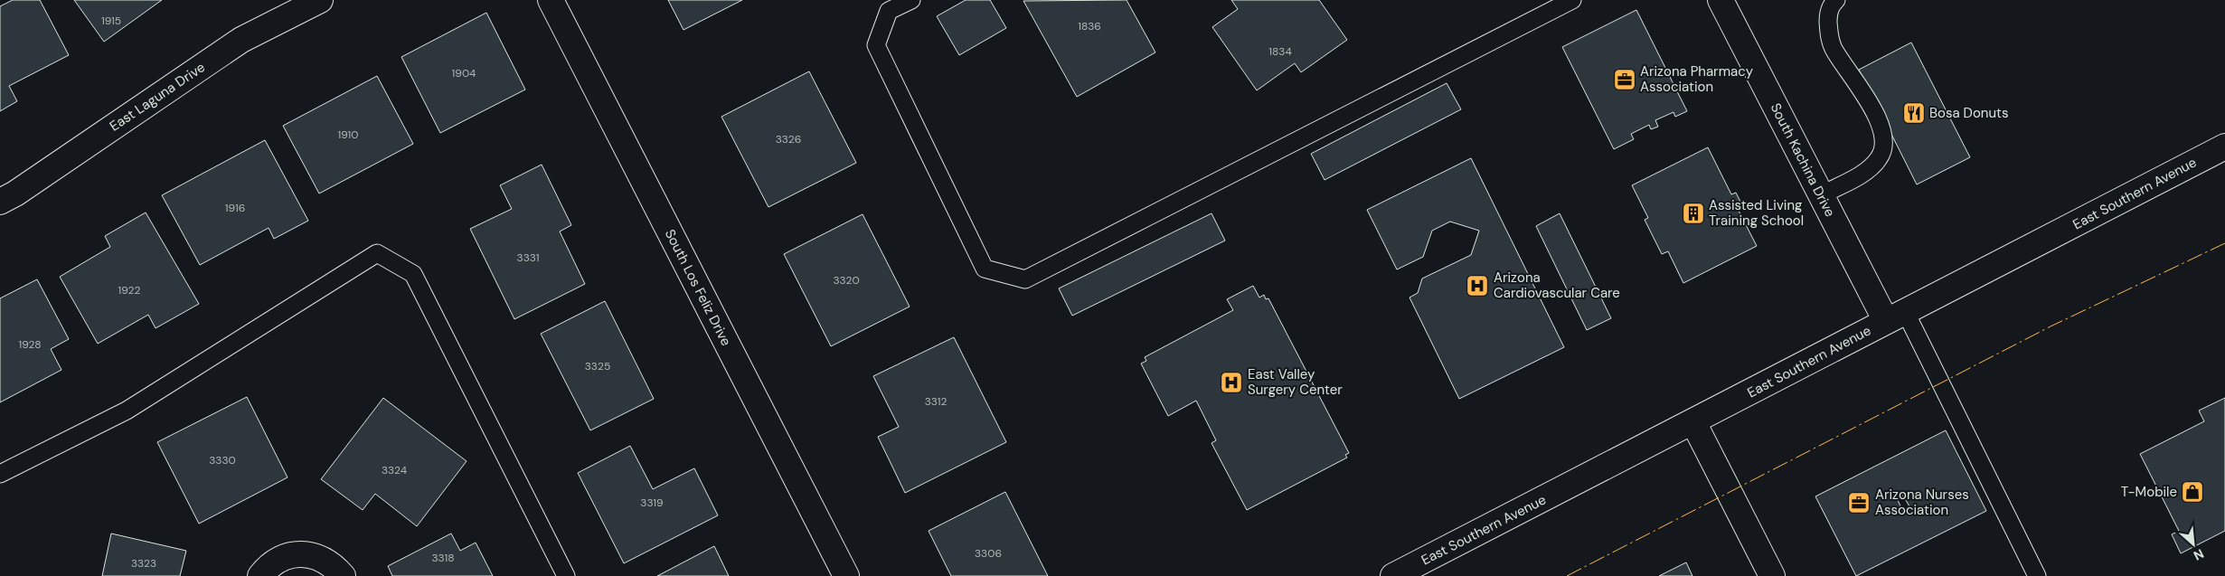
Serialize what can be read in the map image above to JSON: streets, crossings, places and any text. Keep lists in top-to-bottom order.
{
  "streets": {
    "street": [
      "East Laguna Drive",
      "South Kachina Drive",
      "East Southern Avenue",
      "South Los Feliz Drive"
    ]
  },
  "crossings": [
    ["South Kachina Drive", "East Southern Avenue"]
  ],
  "places": {
    "office": ["Arizona Pharmacy Association", "Arizona Nurses Association"],
    "restaurant": ["Bosa Donuts"],
    "building": ["Assisted Living Training School"],
    "hospital": ["Arizona Cardiovascular Care", "East Valley Surgery Center"],
    "shop": ["T-Mobile"]
  },
  "house_numbers": [
    "1915",
    "1836",
    "1834",
    "1904",
    "1910",
    "3326",
    "1916",
    "3331",
    "3320",
    "1922",
    "1928",
    "3325",
    "3312",
    "3330",
    "3324",
    "3319",
    "3306",
    "3318",
    "3323"
  ],
  "north": "bottom right"
}
